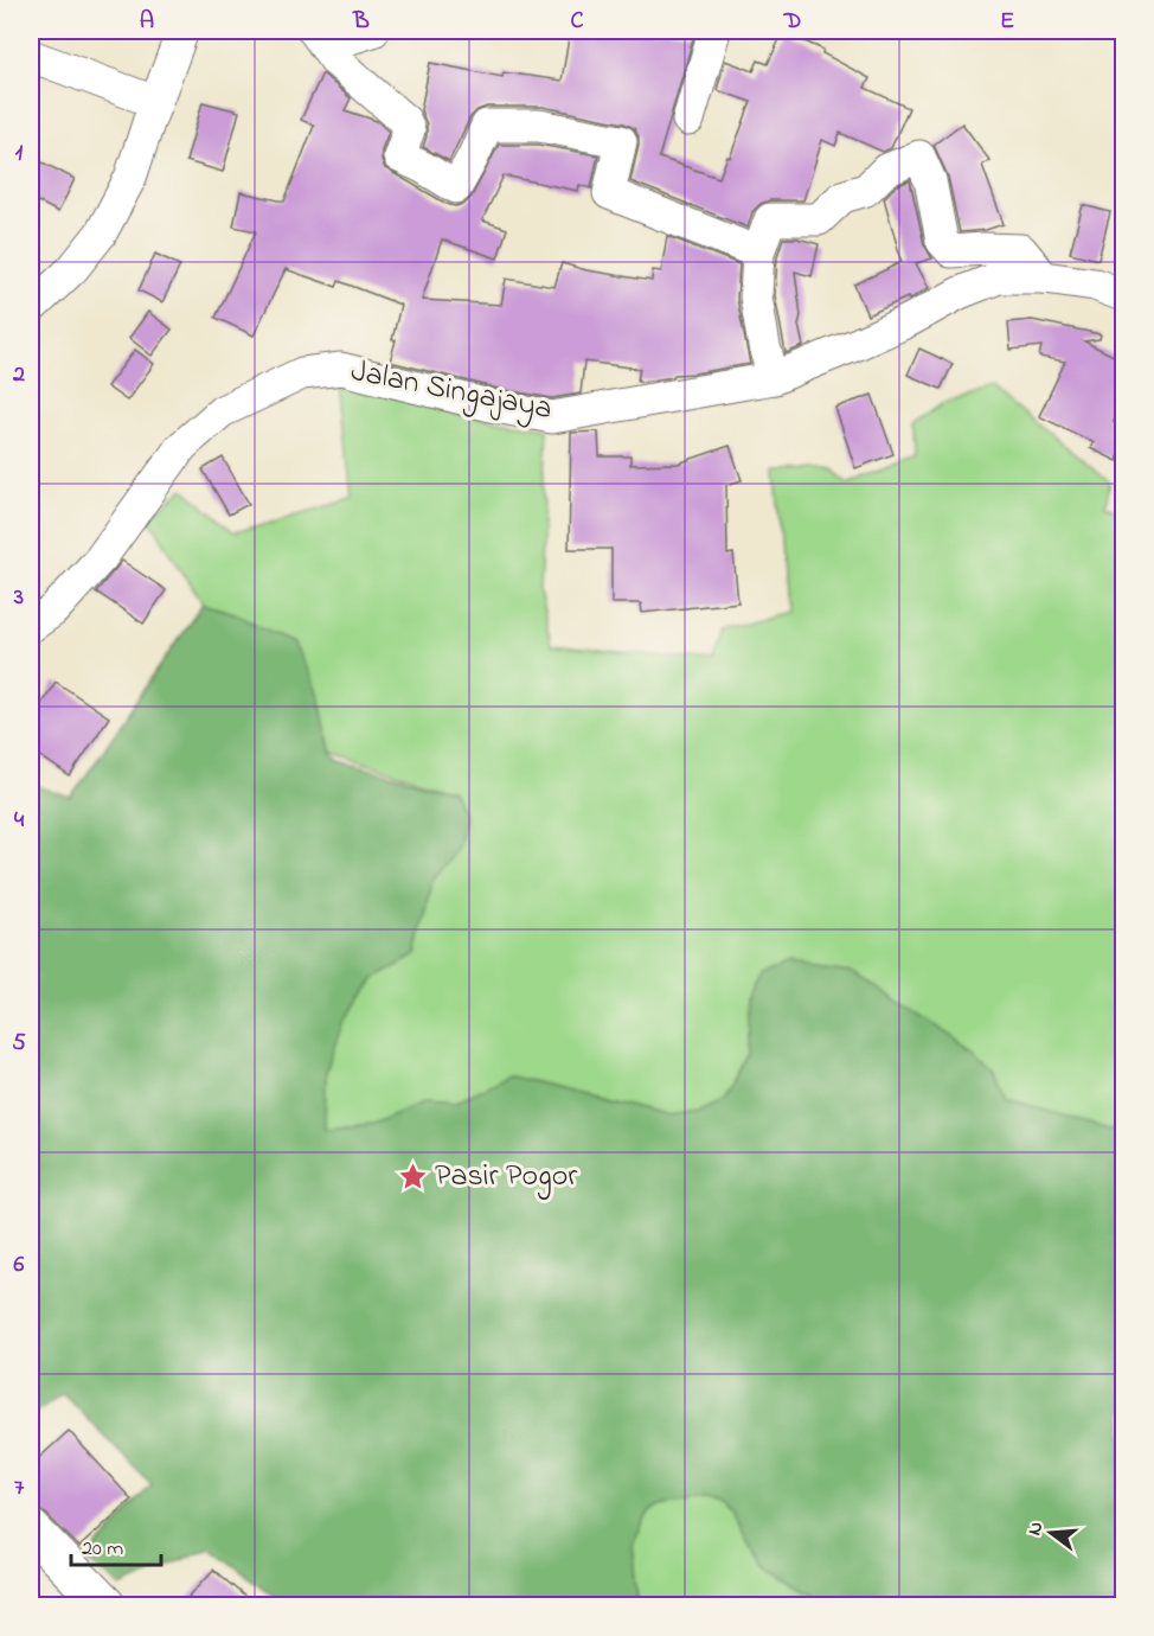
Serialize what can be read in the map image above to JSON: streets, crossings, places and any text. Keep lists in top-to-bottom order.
{
  "streets": {
    "street": ["Jalan Singajaya"]
  },
  "places": {
    "place": ["Pasir Pogor"]
  },
  "scale_bar": "20 m",
  "north": "left",
  "grid": {
    "columns": [
      "A",
      "B",
      "C",
      "D",
      "E"
    ],
    "rows": [
      "1",
      "2",
      "3",
      "4",
      "5",
      "6",
      "7"
    ]
  }
}
